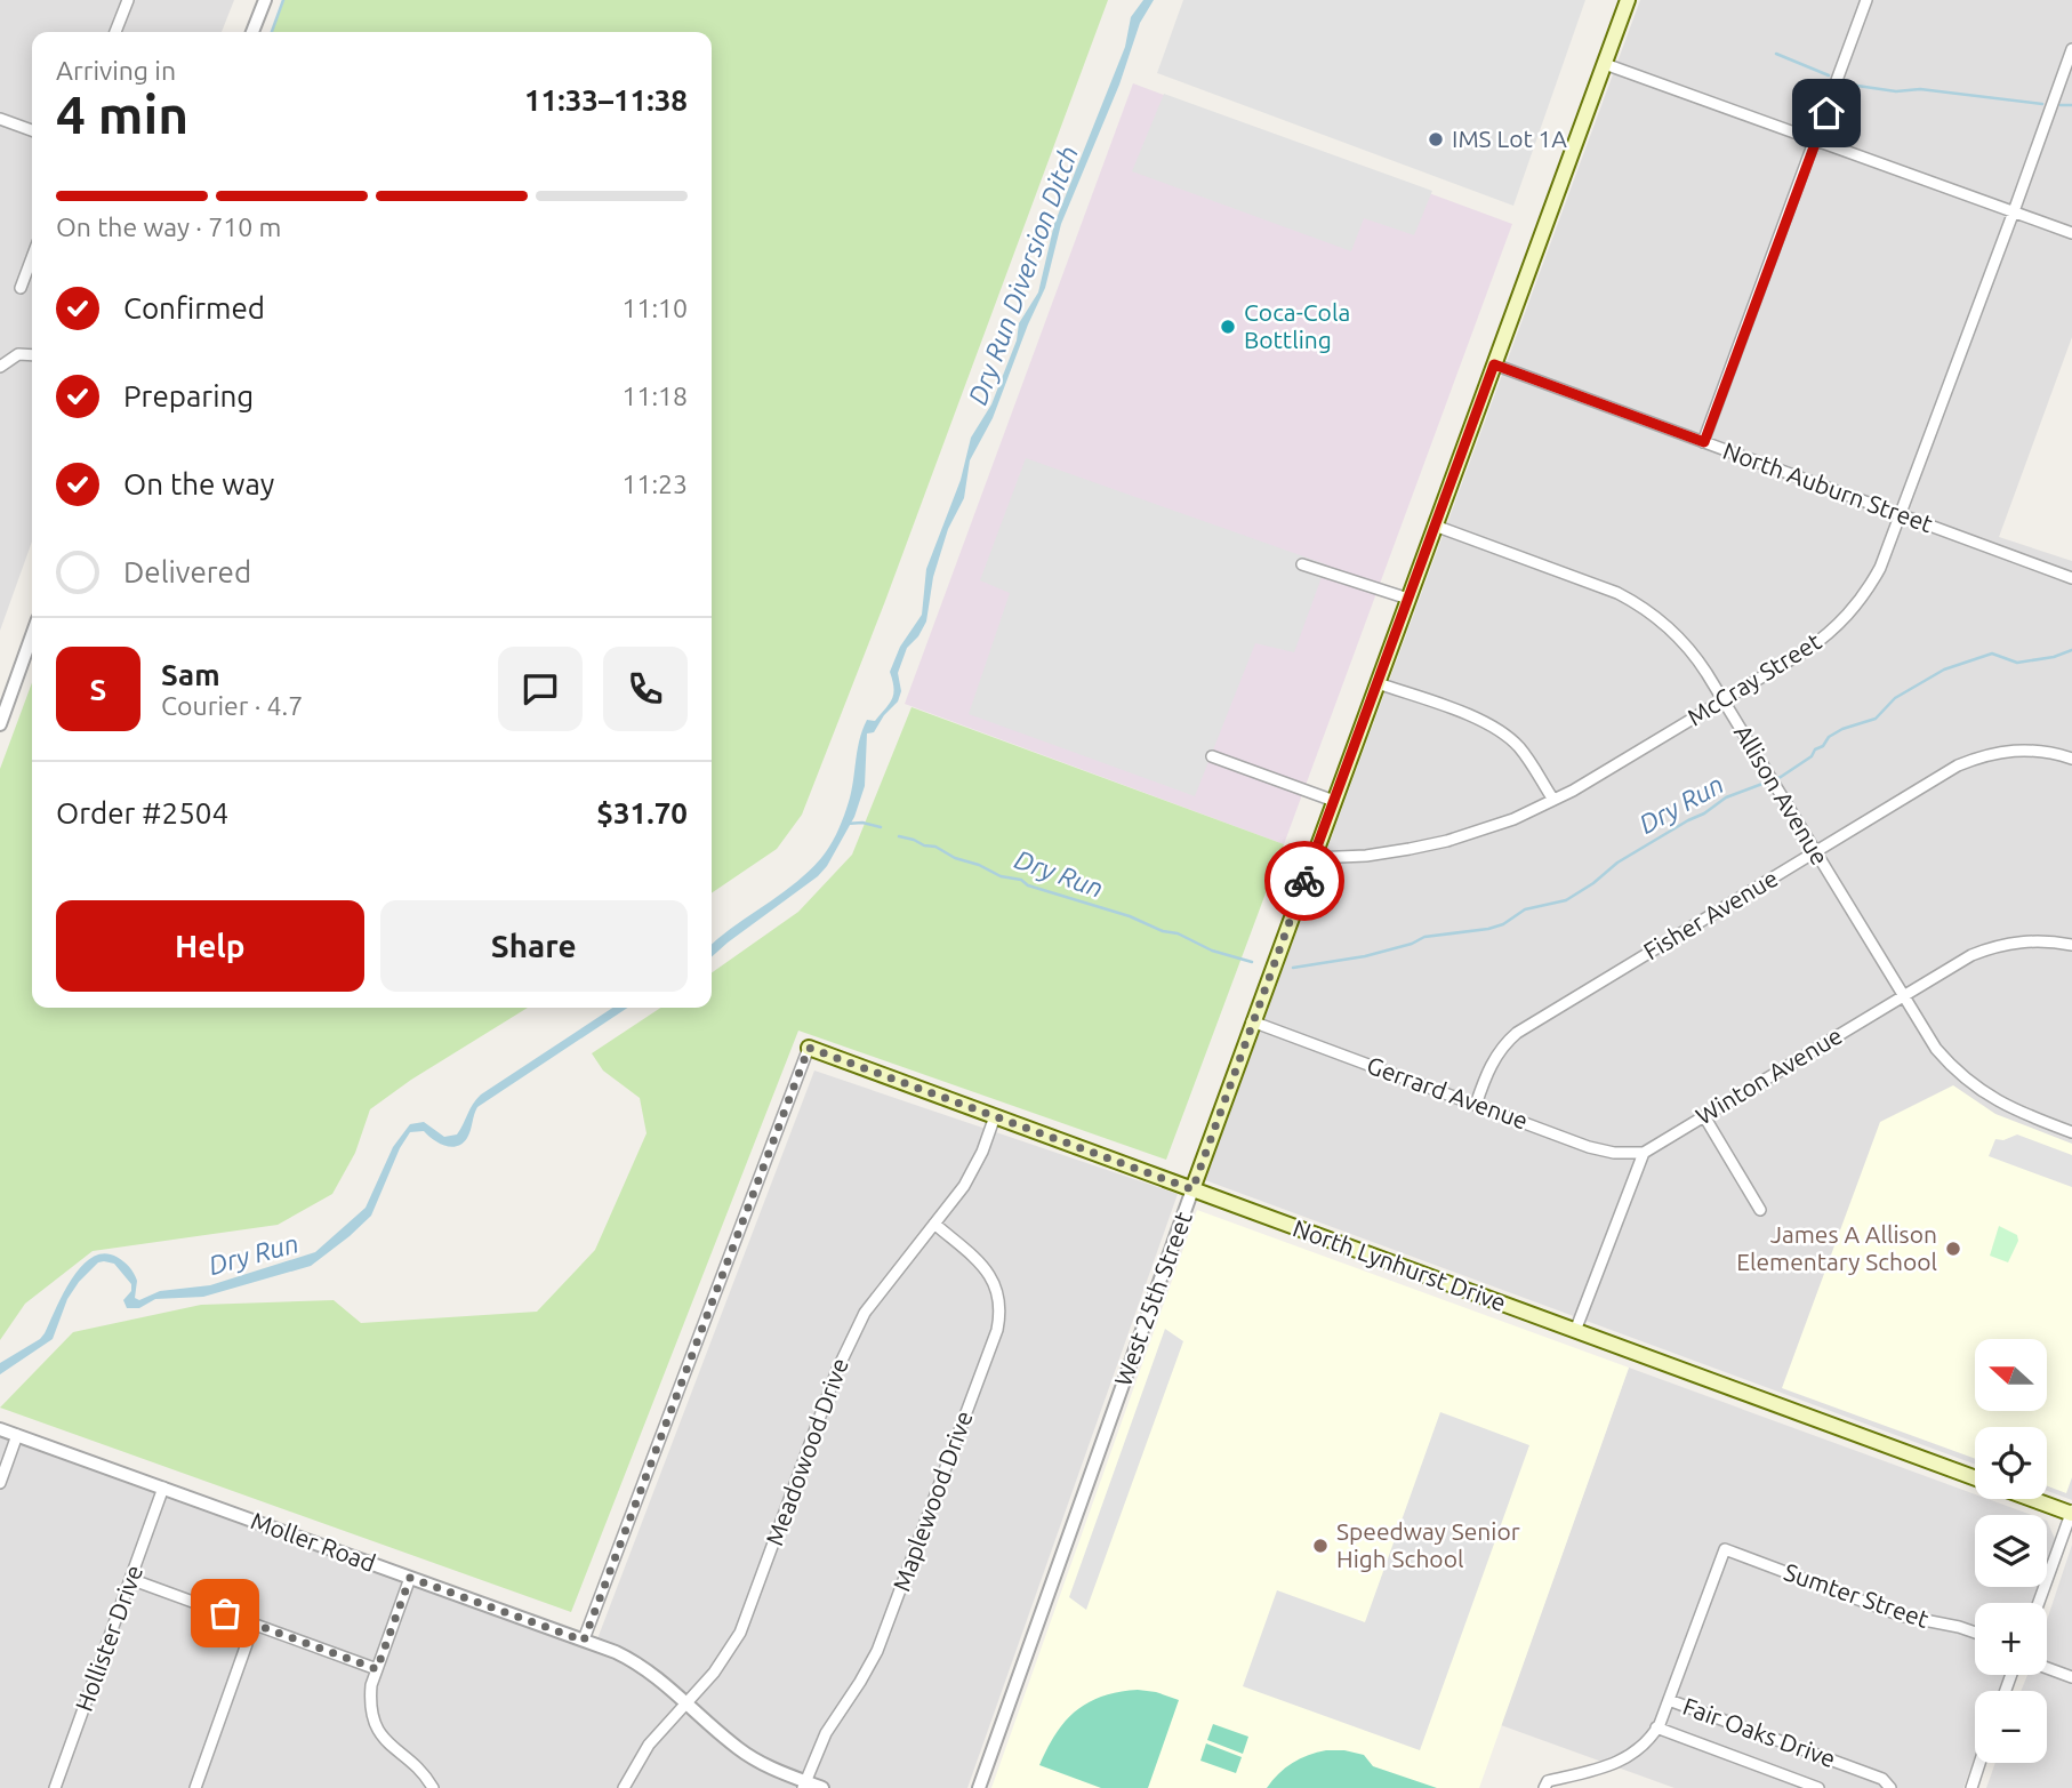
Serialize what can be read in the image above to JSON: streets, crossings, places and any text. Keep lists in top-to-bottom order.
{
  "streets": {
    "main road": ["North Lynhurst Drive", "West 25th Street"],
    "street": [
      "North Auburn Street",
      "McCray Street",
      "Allison Avenue",
      "Fisher Avenue",
      "Winton Avenue",
      "Gerrard Avenue",
      "Meadowood Drive",
      "Maplewood Drive",
      "Moller Road",
      "Sumter Street",
      "Hollister Drive",
      "Fair Oaks Drive"
    ]
  },
  "crossings": [
    ["North Auburn Street", "McCray Street"],
    ["North Auburn Street", "West 25th Street"],
    ["McCray Street", "Allison Avenue"],
    ["McCray Street", "West 25th Street"],
    ["Allison Avenue", "Fisher Avenue"],
    ["Allison Avenue", "Winton Avenue"],
    ["Allison Avenue", "West 25th Street"],
    ["Fisher Avenue", "Gerrard Avenue"],
    ["Winton Avenue", "Gerrard Avenue"],
    ["Gerrard Avenue", "West 25th Street"],
    ["North Lynhurst Drive", "West 25th Street"],
    ["North Lynhurst Drive", "Meadowood Drive"],
    ["Meadowood Drive", "Maplewood Drive"],
    ["Meadowood Drive", "Moller Road"],
    ["Maplewood Drive", "Moller Road"],
    ["Moller Road", "Hollister Drive"],
    ["Sumter Street", "Fair Oaks Drive"]
  ],
  "water": ["Dry Run Diversion Ditch", "Dry Run"],
  "places": [
    "IMS Lot 1A",
    "Coca-Cola Bottling",
    "James A Allison Elementary School",
    "Speedway Senior High School"
  ],
  "north": "left",
  "page": {
    "heading": ["4 min", "Arriving in", "11:33–11:38"],
    "panel": [
      "Sam",
      "Courier · 4.7",
      "Order #2504",
      "$31.70"
    ],
    "bar": "On the way · 710 m",
    "list": [
      ["Confirmed", "11:10"],
      ["Preparing", "11:18"],
      ["On the way", "11:23"],
      "Delivered"
    ],
    "round": "S",
    "buttons": ["Help", "Share"],
    "map_buttons": ["+", "−"]
  }
}
